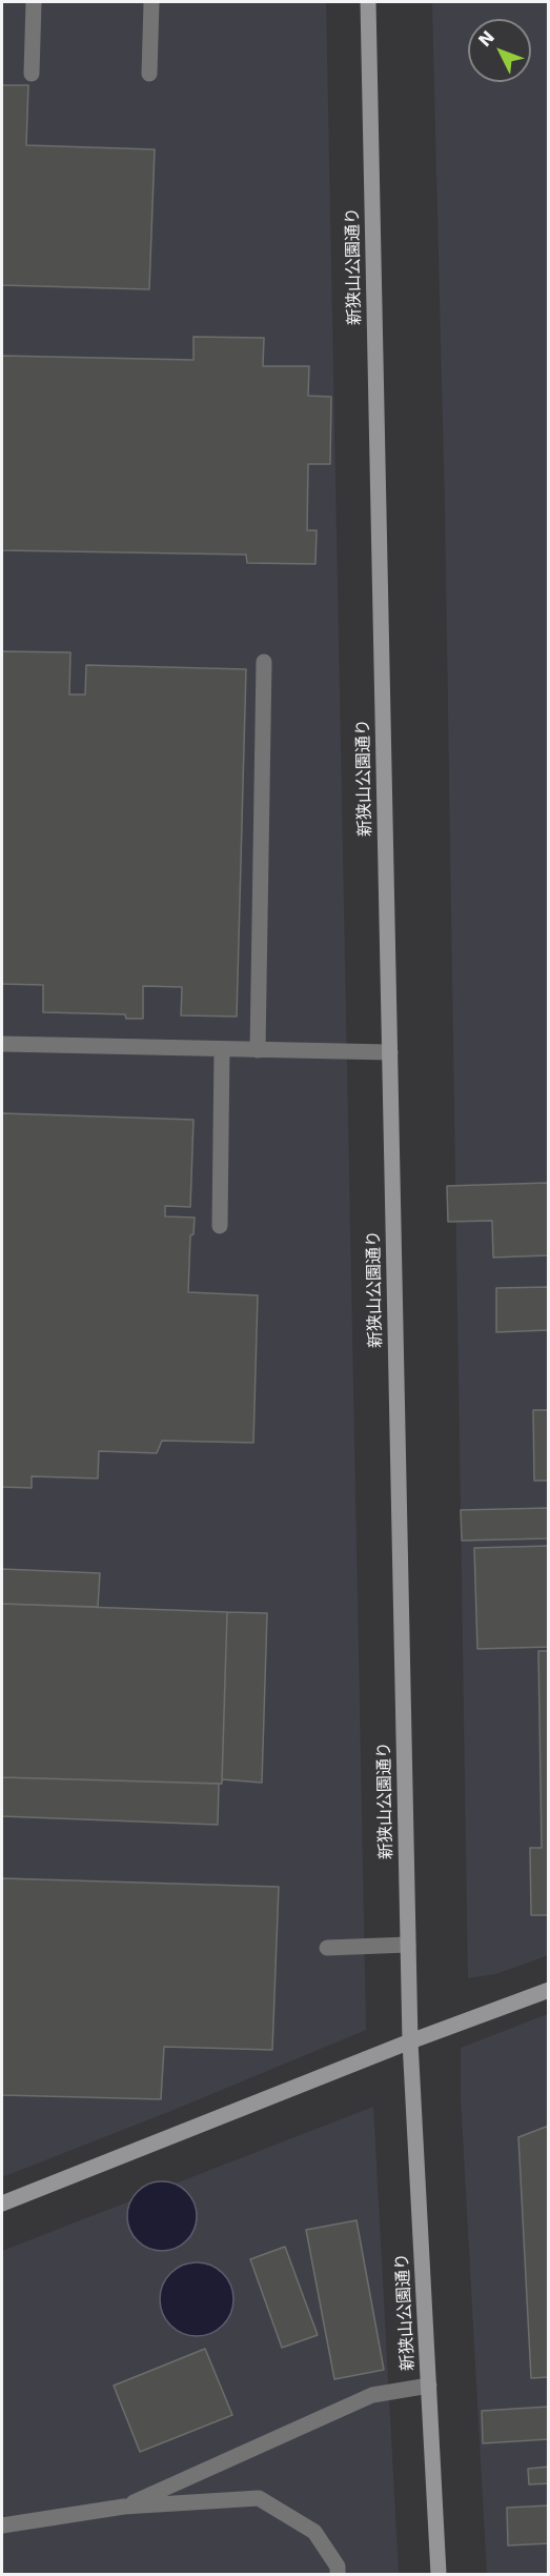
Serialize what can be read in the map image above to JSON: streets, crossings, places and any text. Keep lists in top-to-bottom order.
{
  "streets": {
    "street": ["新狭山公園通り"]
  },
  "north": "top left"
}
